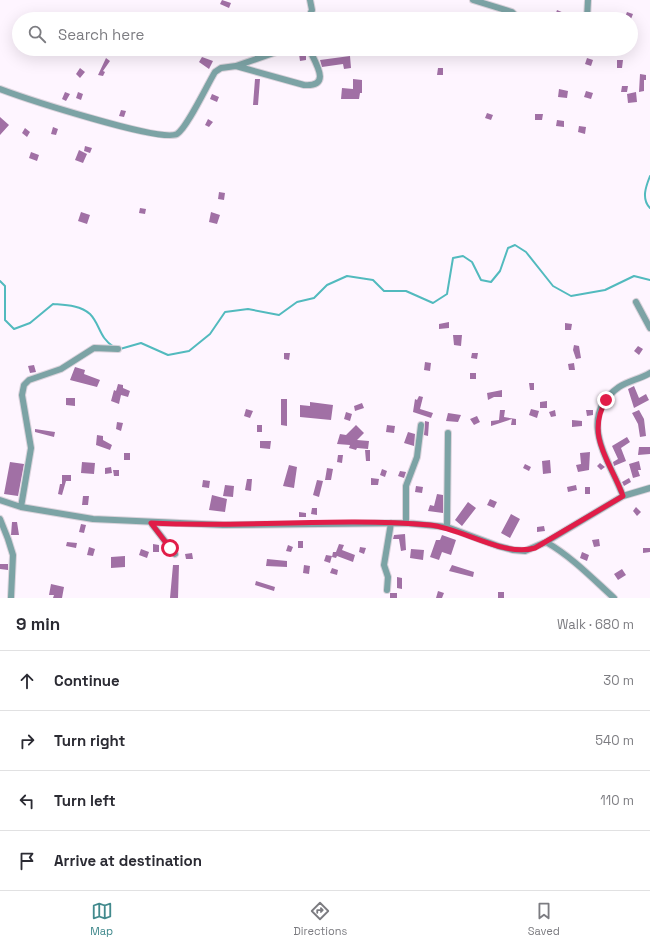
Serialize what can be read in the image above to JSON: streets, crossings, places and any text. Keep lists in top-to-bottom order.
{
  "page": {
    "search": "Search here",
    "heading": ["9 min", "Walk · 680 m"],
    "list": [
      ["Continue", "30 m"],
      ["Turn right", "540 m"],
      ["Turn left", "110 m"],
      "Arrive at destination"
    ],
    "nav": ["Map", "Directions", "Saved"]
  }
}
